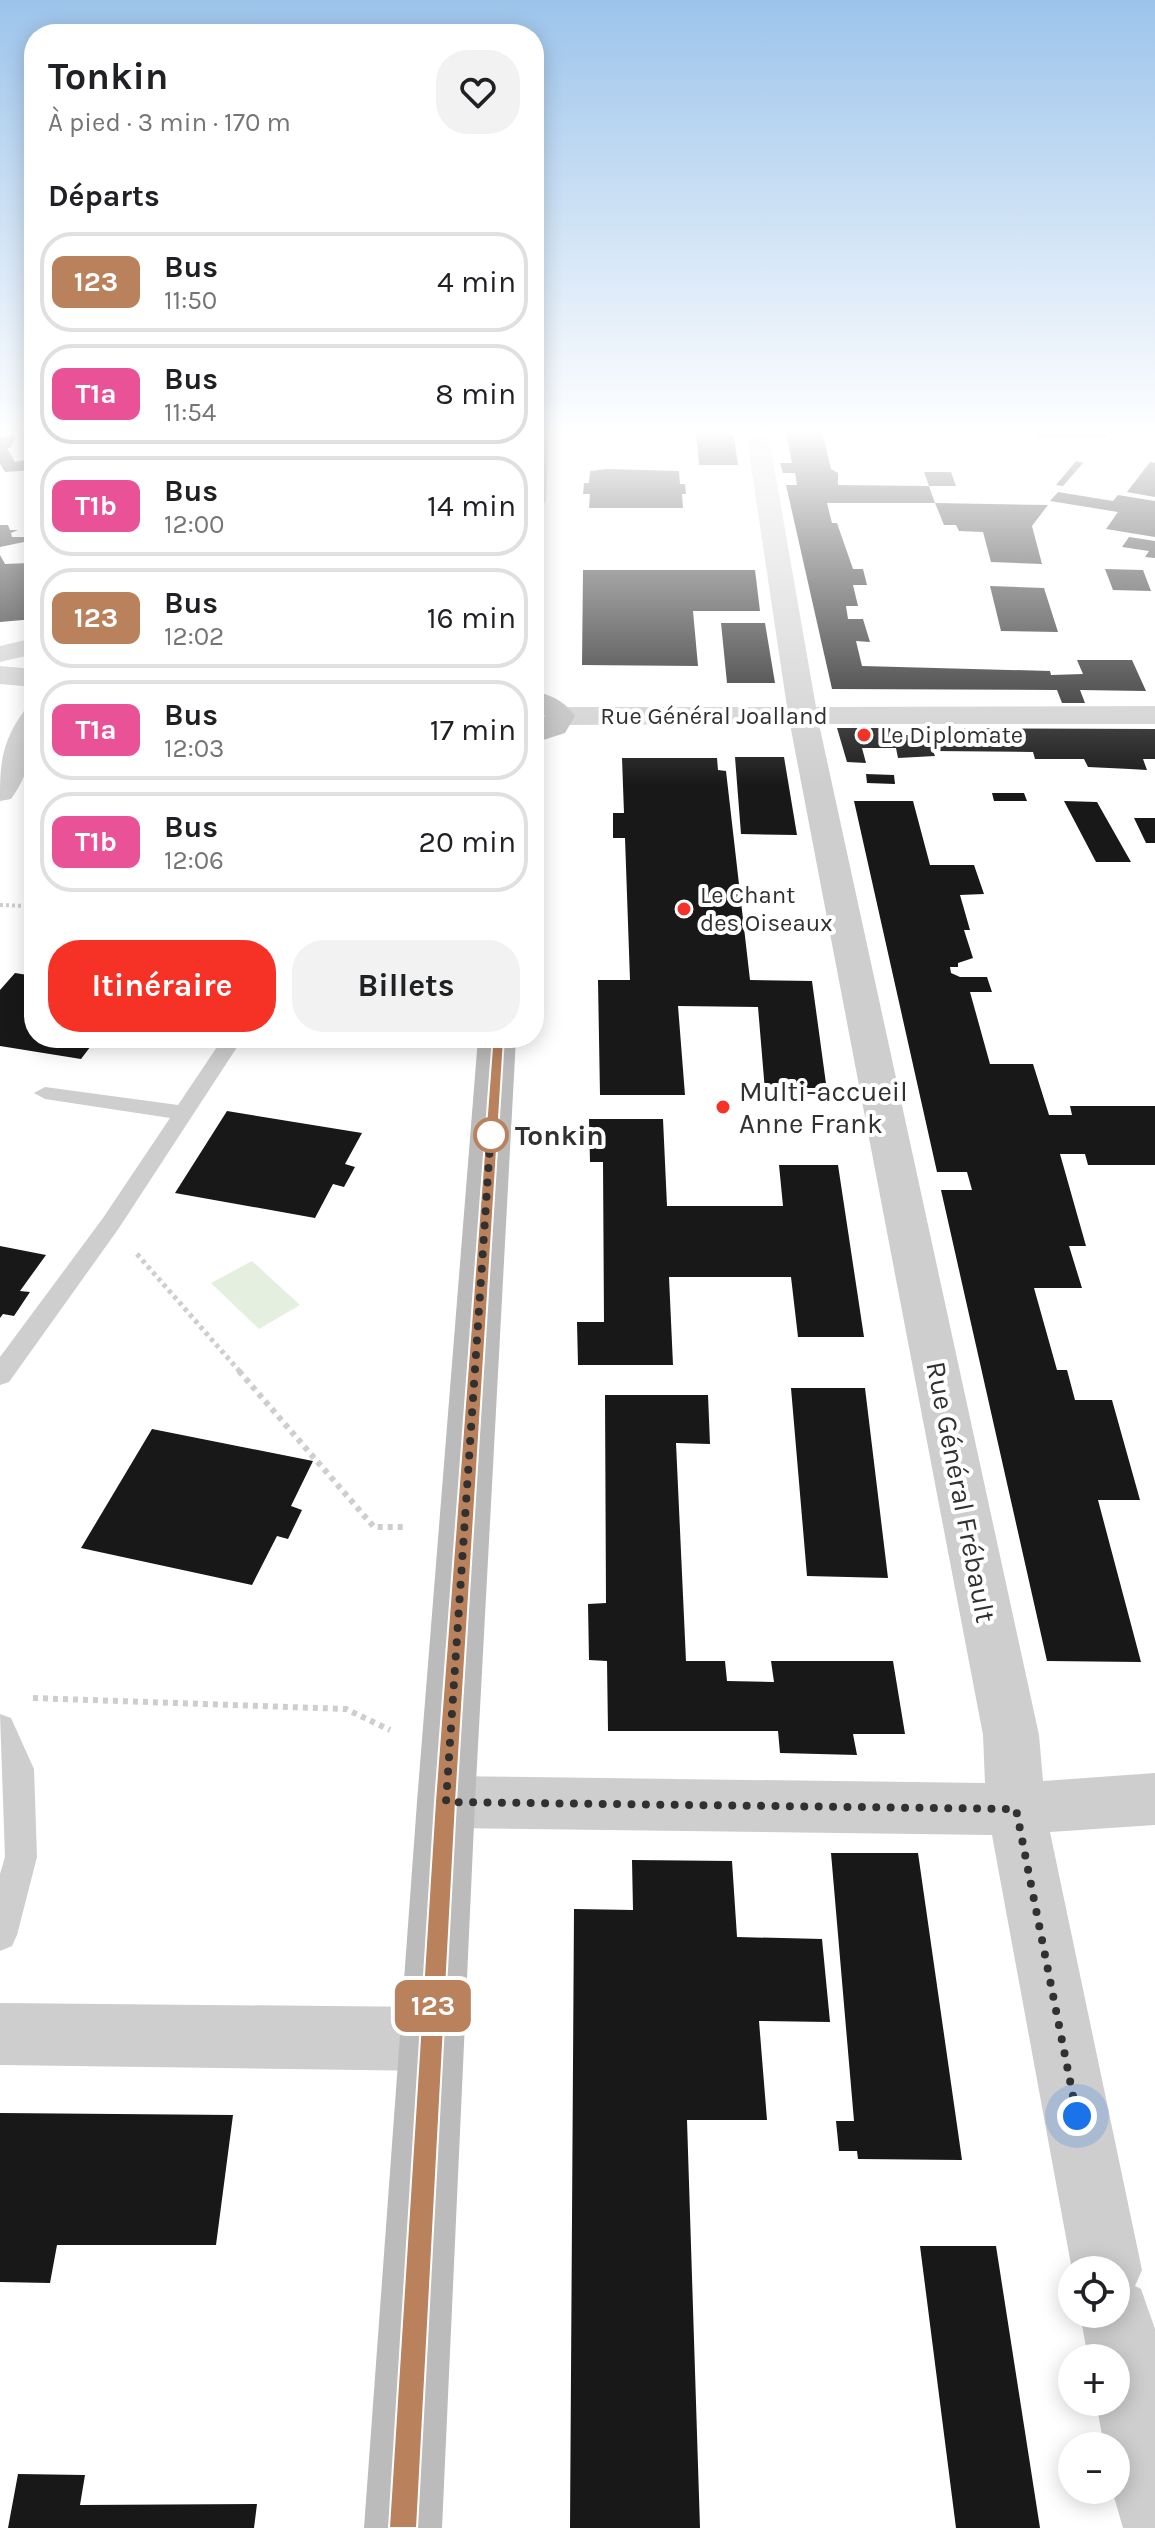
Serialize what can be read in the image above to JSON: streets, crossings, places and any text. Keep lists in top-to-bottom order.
{
  "streets": {
    "street": ["Rue Général Joalland", "Rue Général Frébault"]
  },
  "crossings": [
    ["Rue Général Joalland", "Rue Général Frébault"]
  ],
  "places": [
    "Le Diplomate",
    "Le Chant des Oiseaux",
    "Multi-accueil Anne Frank",
    "Tonkin"
  ],
  "lines": ["bus line 123"],
  "page": {
    "on_map": "123",
    "heading": [
      ["Tonkin", "À pied · 3 min · 170 m"],
      "Départs"
    ],
    "list": [
      {
        "mark": "123",
        "name": "Bus",
        "note": "11:50",
        "value": "4 min"
      },
      {
        "mark": "T1a",
        "name": "Bus",
        "note": "11:54",
        "value": "8 min"
      },
      {
        "mark": "T1b",
        "name": "Bus",
        "note": "12:00",
        "value": "14 min"
      },
      {
        "mark": "123",
        "name": "Bus",
        "note": "12:02",
        "value": "16 min"
      },
      {
        "mark": "T1a",
        "name": "Bus",
        "note": "12:03",
        "value": "17 min"
      },
      {
        "mark": "T1b",
        "name": "Bus",
        "note": "12:06",
        "value": "20 min"
      }
    ],
    "buttons": ["Itinéraire", "Billets"],
    "map_buttons": ["+", "−"]
  }
}
